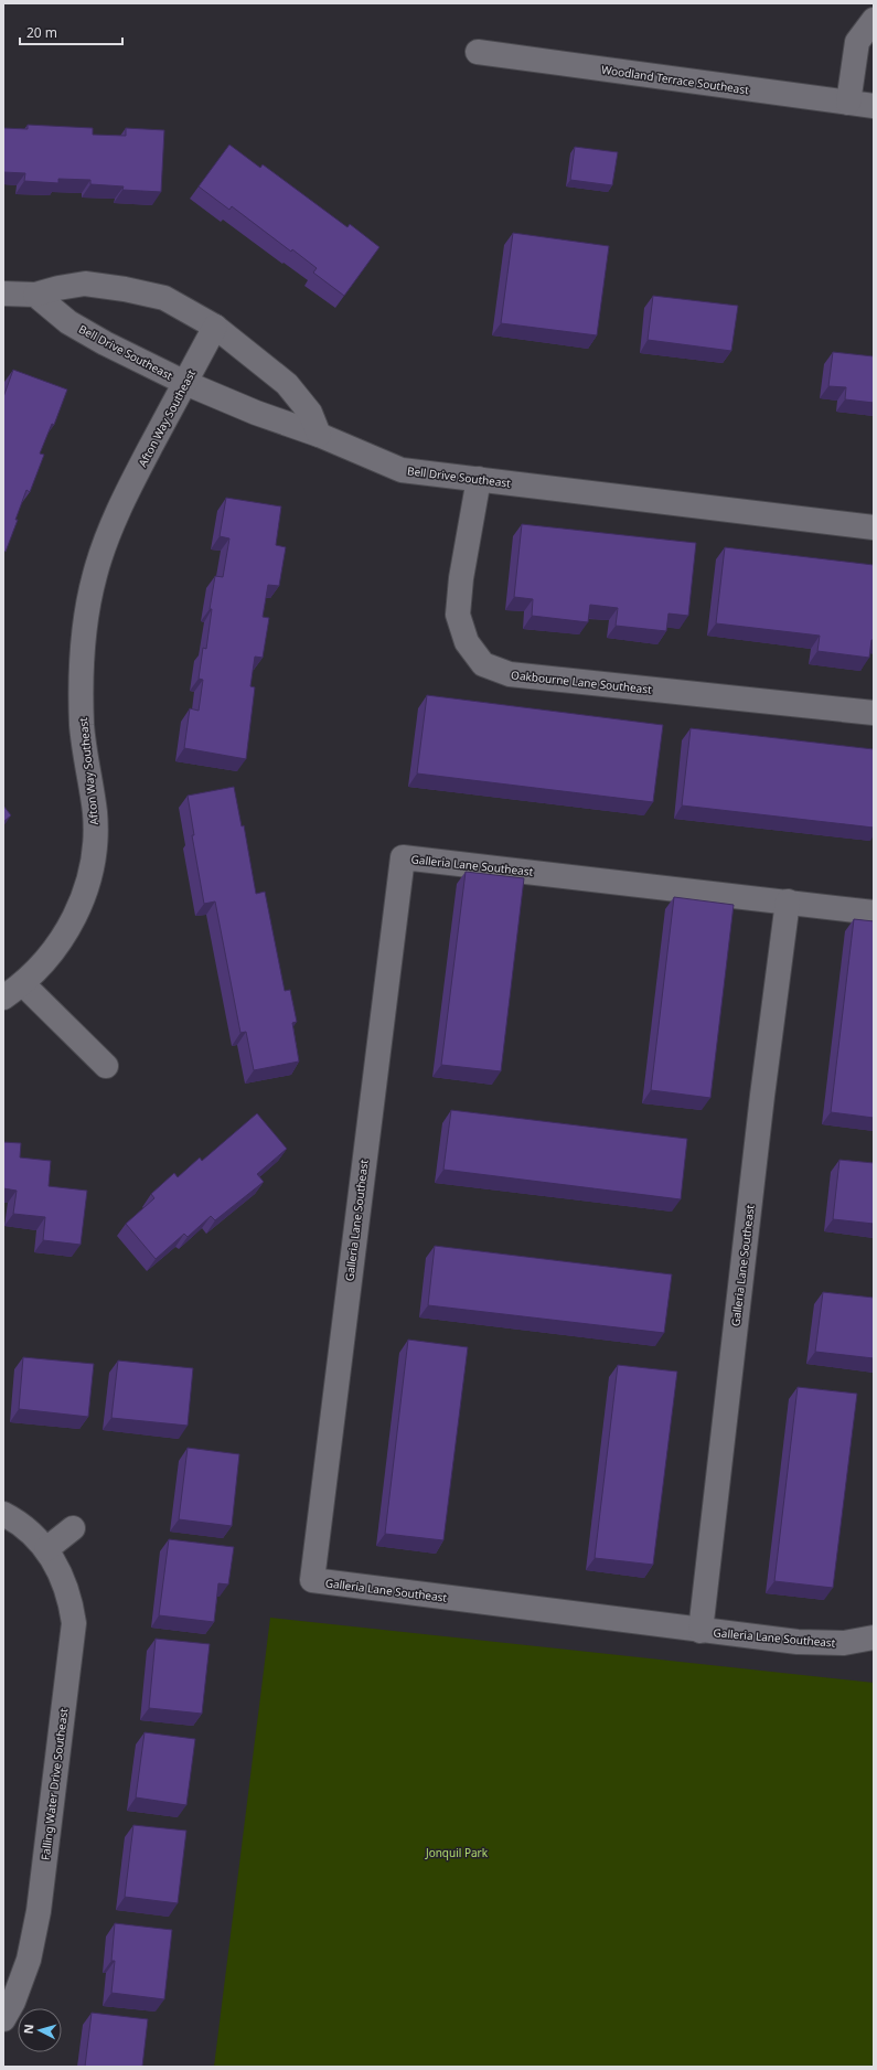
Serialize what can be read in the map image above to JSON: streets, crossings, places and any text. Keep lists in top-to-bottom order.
{
  "streets": {
    "street": [
      "Woodland Terrace Southeast",
      "Bell Drive Southeast",
      "Afton Way Southeast",
      "Oakbourne Lane Southeast",
      "Galleria Lane Southeast",
      "Falling Water Drive Southeast"
    ]
  },
  "crossings": [
    ["Bell Drive Southeast", "Afton Way Southeast"],
    ["Bell Drive Southeast", "Oakbourne Lane Southeast"]
  ],
  "parks": ["Jonquil Park"],
  "scale_bar": "20 m",
  "north": "left"
}
